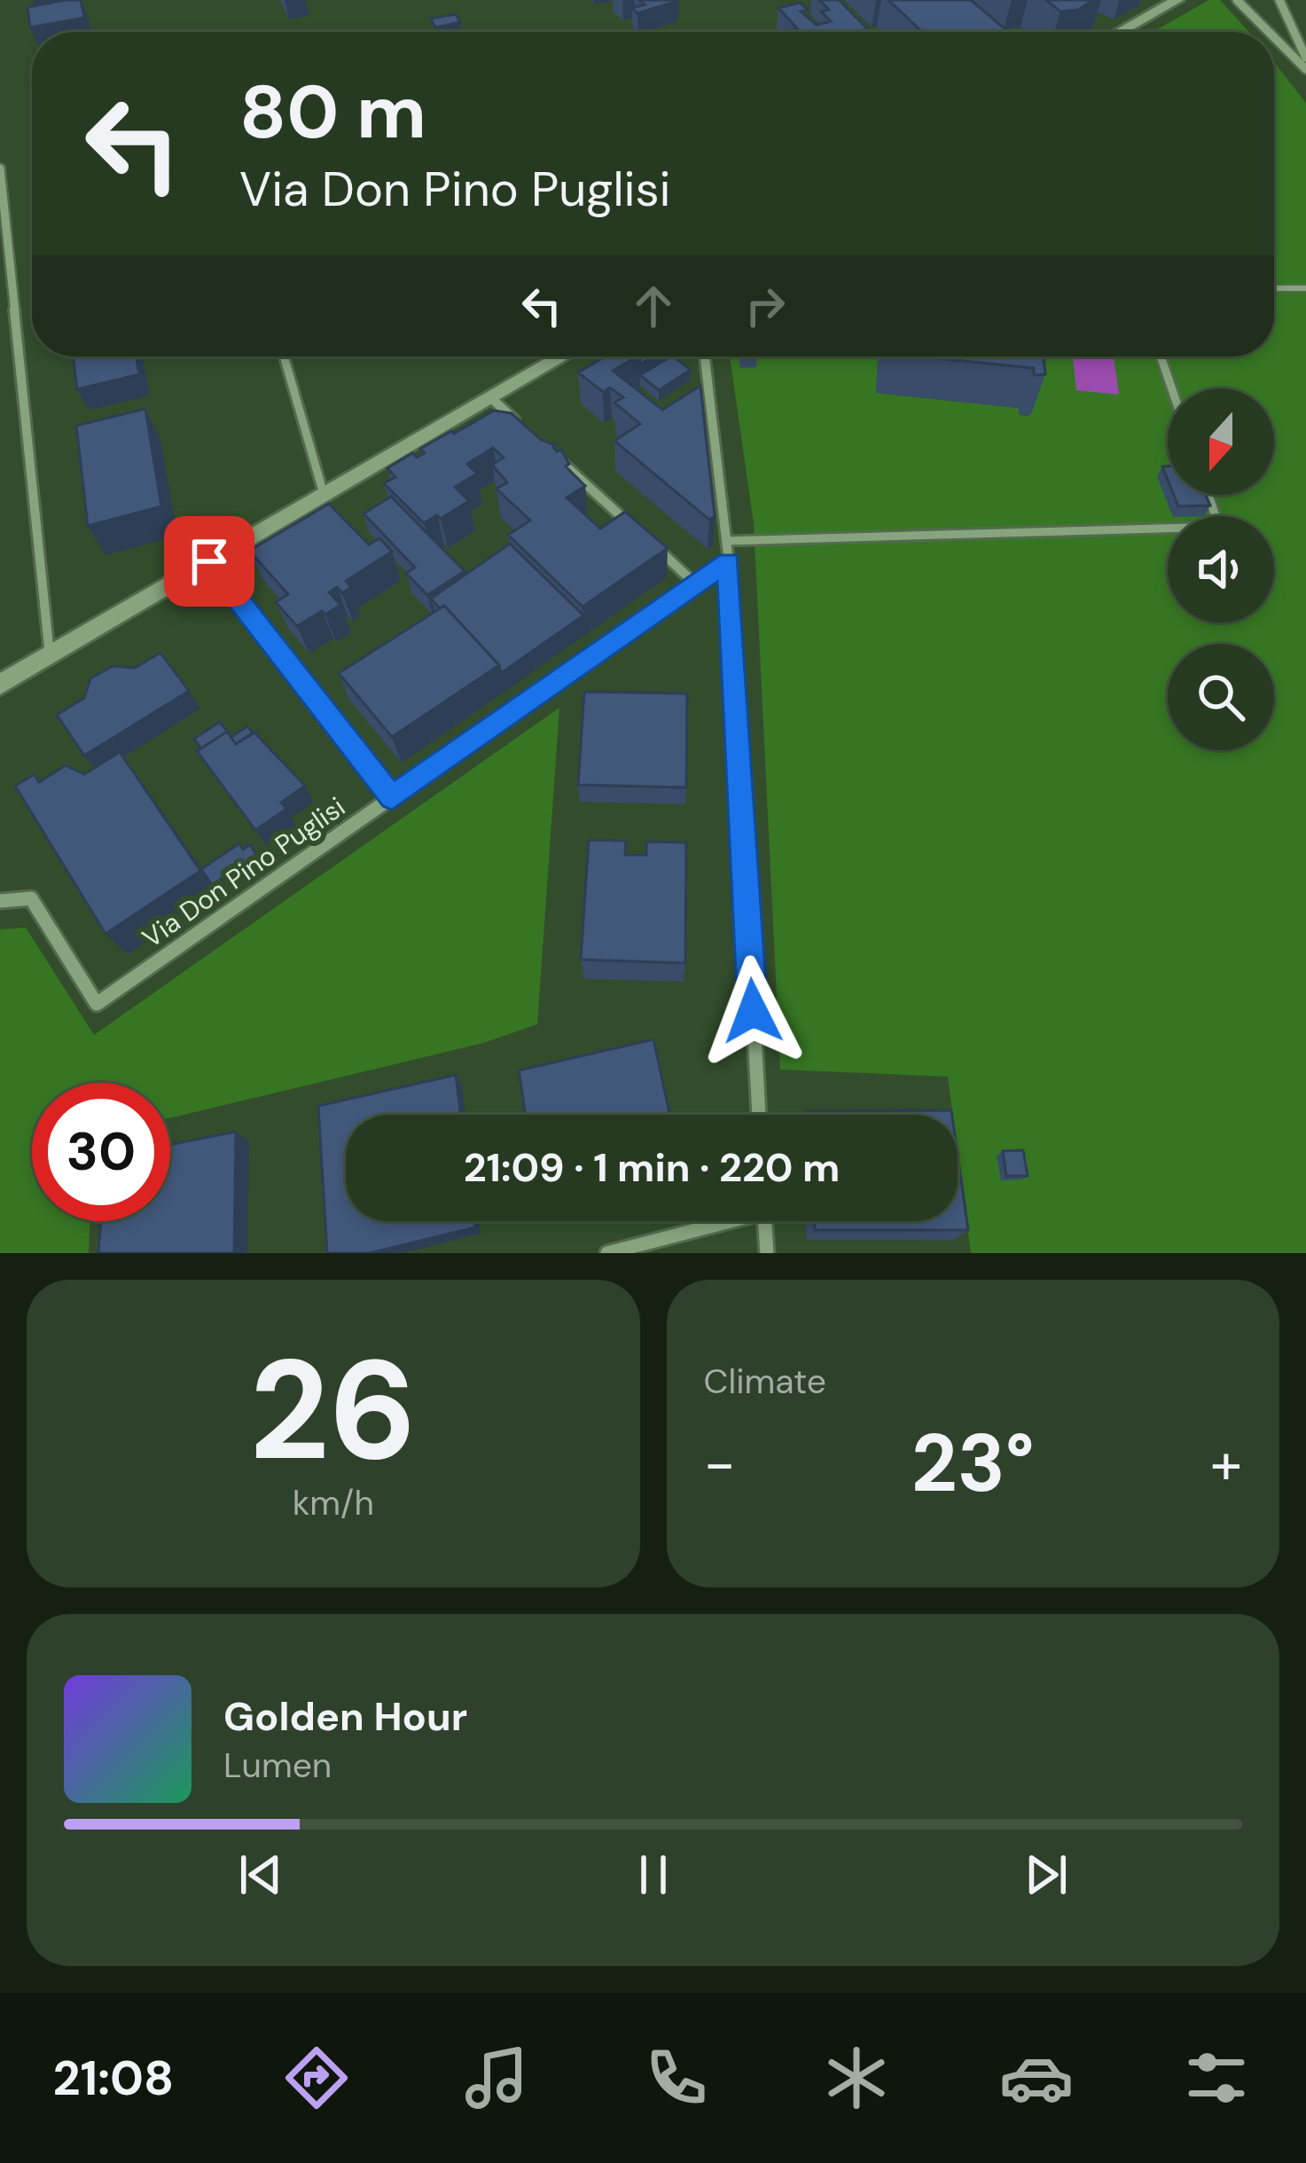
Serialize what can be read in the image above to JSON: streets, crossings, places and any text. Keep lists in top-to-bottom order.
{
  "streets": {
    "street": ["Via Don Pino Puglisi"]
  },
  "north": "bottom",
  "page": {
    "turn": ["80 m", "Via Don Pino Puglisi"],
    "limit": "30",
    "trip": "21:09 · 1 min · 220 m",
    "tile": [
      ["26", "km/h"],
      "Climate"
    ],
    "heat": ["−", "23°", "+"],
    "song": ["Golden Hour", "Lumen"],
    "tabs": "21:08"
  }
}
